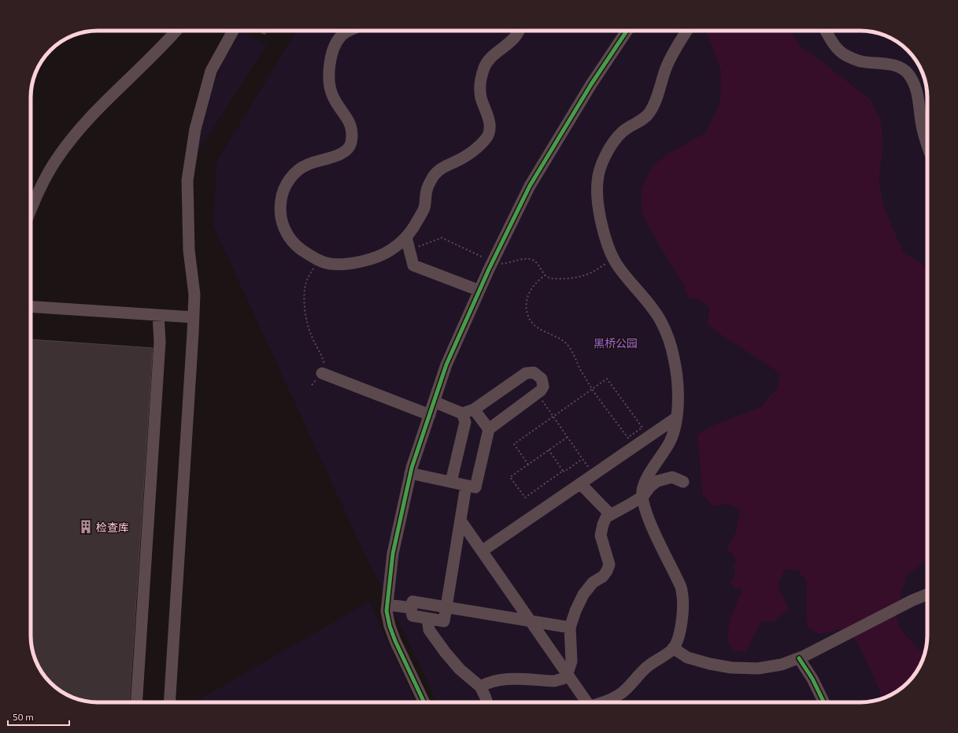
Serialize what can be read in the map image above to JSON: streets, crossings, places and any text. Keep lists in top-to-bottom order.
{
  "parks": ["黑桥公园"],
  "places": {
    "building": ["检查库"]
  },
  "scale_bar": "50 m"
}
